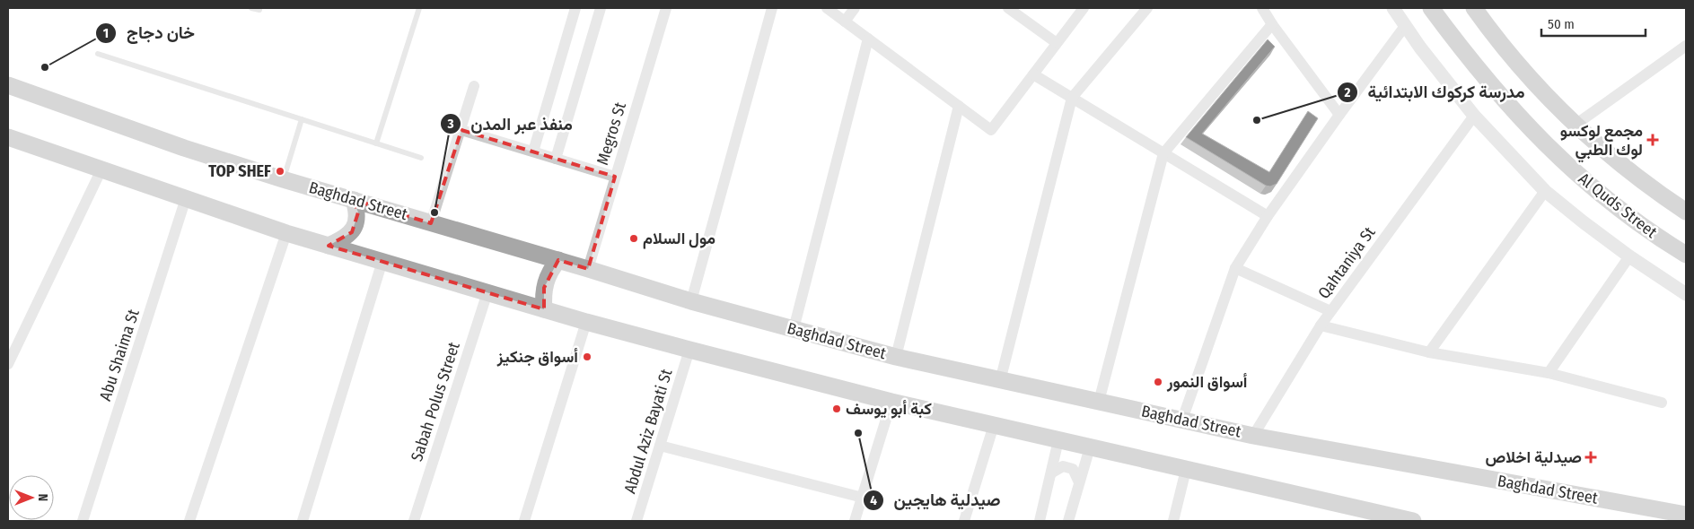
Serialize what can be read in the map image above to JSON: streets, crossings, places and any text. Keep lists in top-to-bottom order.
{
  "streets": {
    "main road": ["Baghdad Street", "Al Quds Street"],
    "street": [
      "Megros St",
      "Qahtaniya St",
      "Abu Shaima St",
      "Sabah Polus Street",
      "Abdul Aziz Bayati St"
    ]
  },
  "crossings": [
    ["Megros St", "Baghdad Street"],
    ["Baghdad Street", "Qahtaniya St"]
  ],
  "places": {
    "other": [
      "خان دجاج",
      "مدرسة كركوك الابتدائية",
      "TOP SHEF",
      "منفذ عبر المدن",
      "مول السلام",
      "أسواق جنكيز",
      "أسواق النمور",
      "كبة أبو يوسف",
      "صيدلية هايجين"
    ],
    "health": ["مجمع لوكسو لوك الطبي", "صيدلية اخلاص"]
  },
  "scale_bar": "50 m",
  "north": "right"
}
